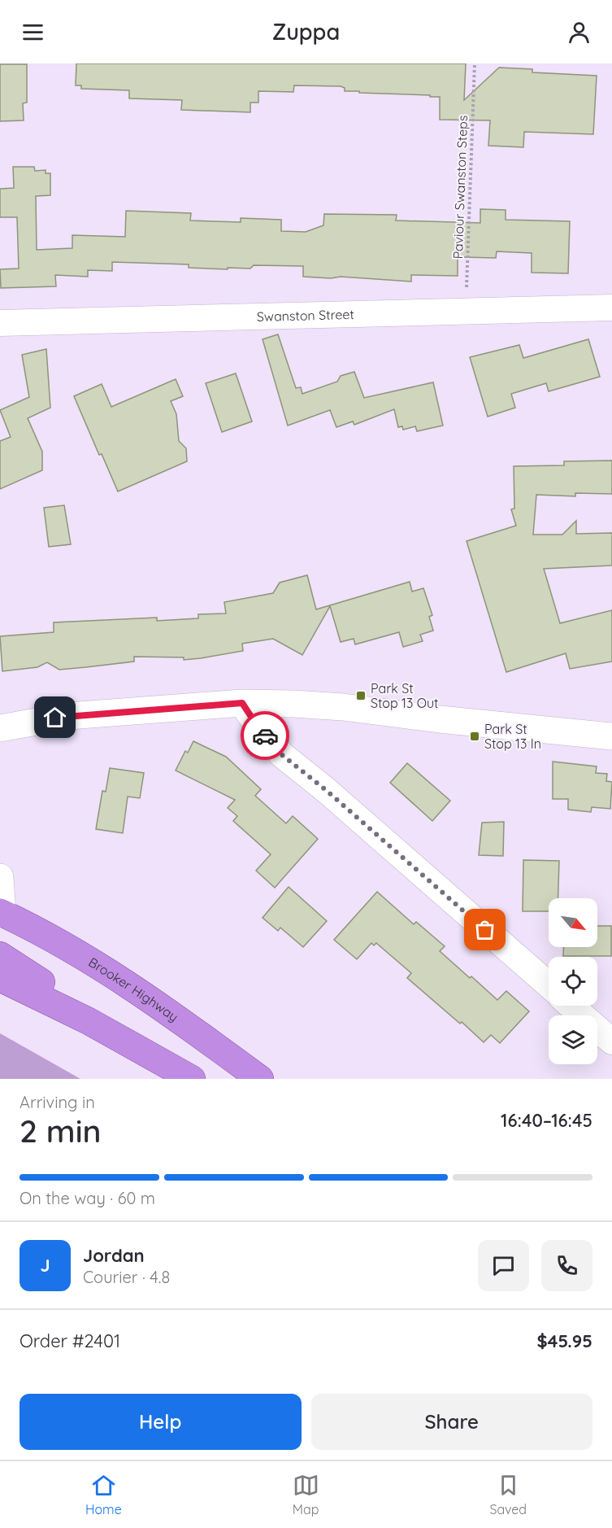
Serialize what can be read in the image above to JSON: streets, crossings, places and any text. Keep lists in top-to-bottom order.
{
  "streets": {
    "highway": ["Brooker Highway"],
    "street": ["Swanston Street"],
    "path": ["Paviour Swanston Steps"]
  },
  "crossings": [
    ["Paviour Swanston Steps", "Swanston Street"]
  ],
  "places": {
    "transit": ["Park St Stop 13 Out", "Park St Stop 13 In"]
  },
  "north": "bottom right",
  "page": {
    "header": "Zuppa",
    "heading": ["2 min", "Arriving in", "16:40–16:45"],
    "panel": [
      "Jordan",
      "Courier · 4.8",
      "Order #2401",
      "$45.95"
    ],
    "bar": "On the way · 60 m",
    "round": "J",
    "buttons": ["Help", "Share"],
    "tabs": ["Home", "Map", "Saved"]
  }
}
